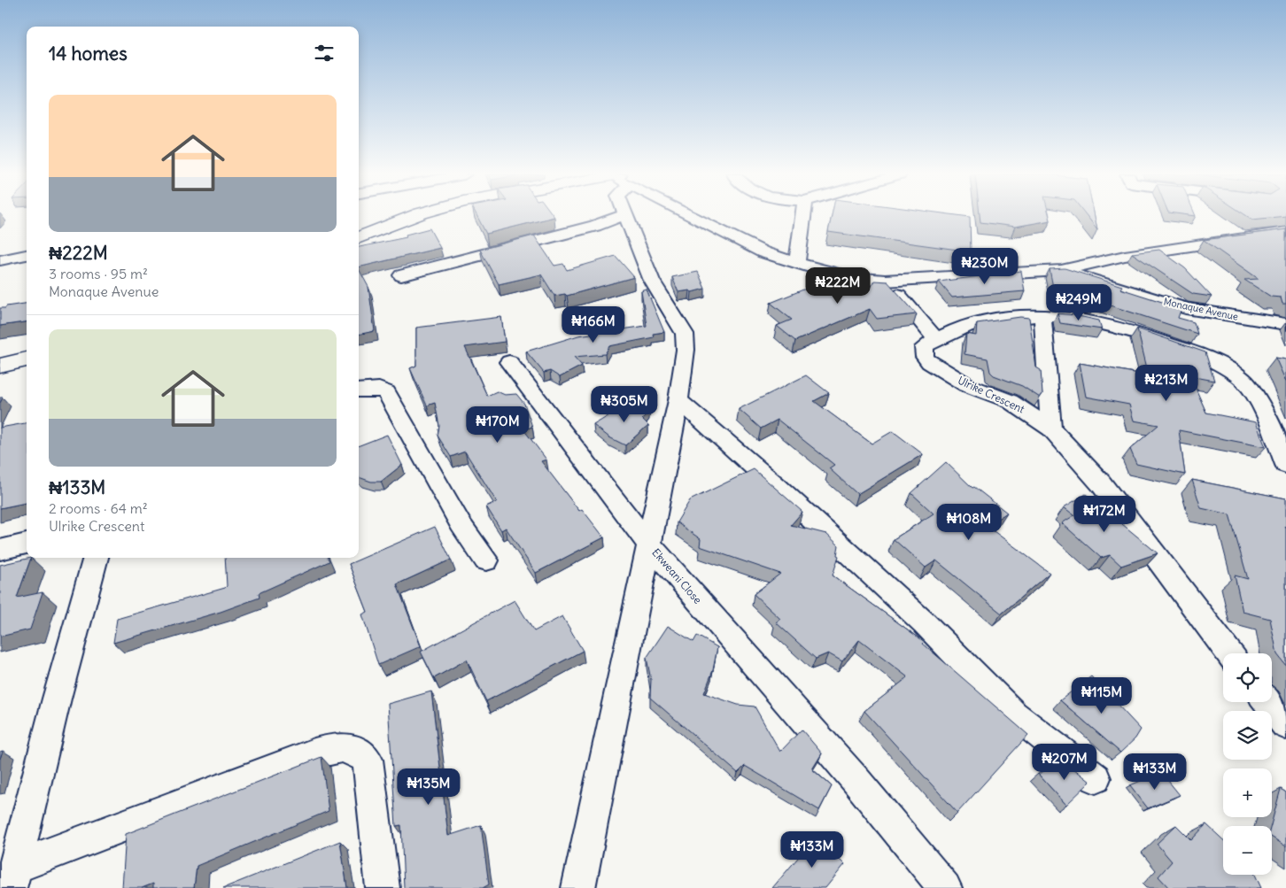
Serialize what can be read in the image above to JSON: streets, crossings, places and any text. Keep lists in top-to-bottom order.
{
  "streets": {
    "street": ["Monaque Avenue", "Ulrike Crescent", "Ekweani Close"]
  },
  "page": {
    "heading": "14 homes",
    "list": [
      {
        "name": "₦222M",
        "note": "3 rooms · 95 m² · Monaque Avenue"
      },
      {
        "name": "₦133M",
        "note": "2 rooms · 64 m² · Ulrike Crescent"
      }
    ],
    "price": [
      "₦230M",
      "₦222M",
      "₦249M",
      "₦166M",
      "₦213M",
      "₦305M",
      "₦170M",
      "₦172M",
      "₦108M",
      "₦115M",
      "₦207M",
      "₦133M",
      "₦135M",
      "₦133M"
    ],
    "map_buttons": ["+", "−"]
  }
}
